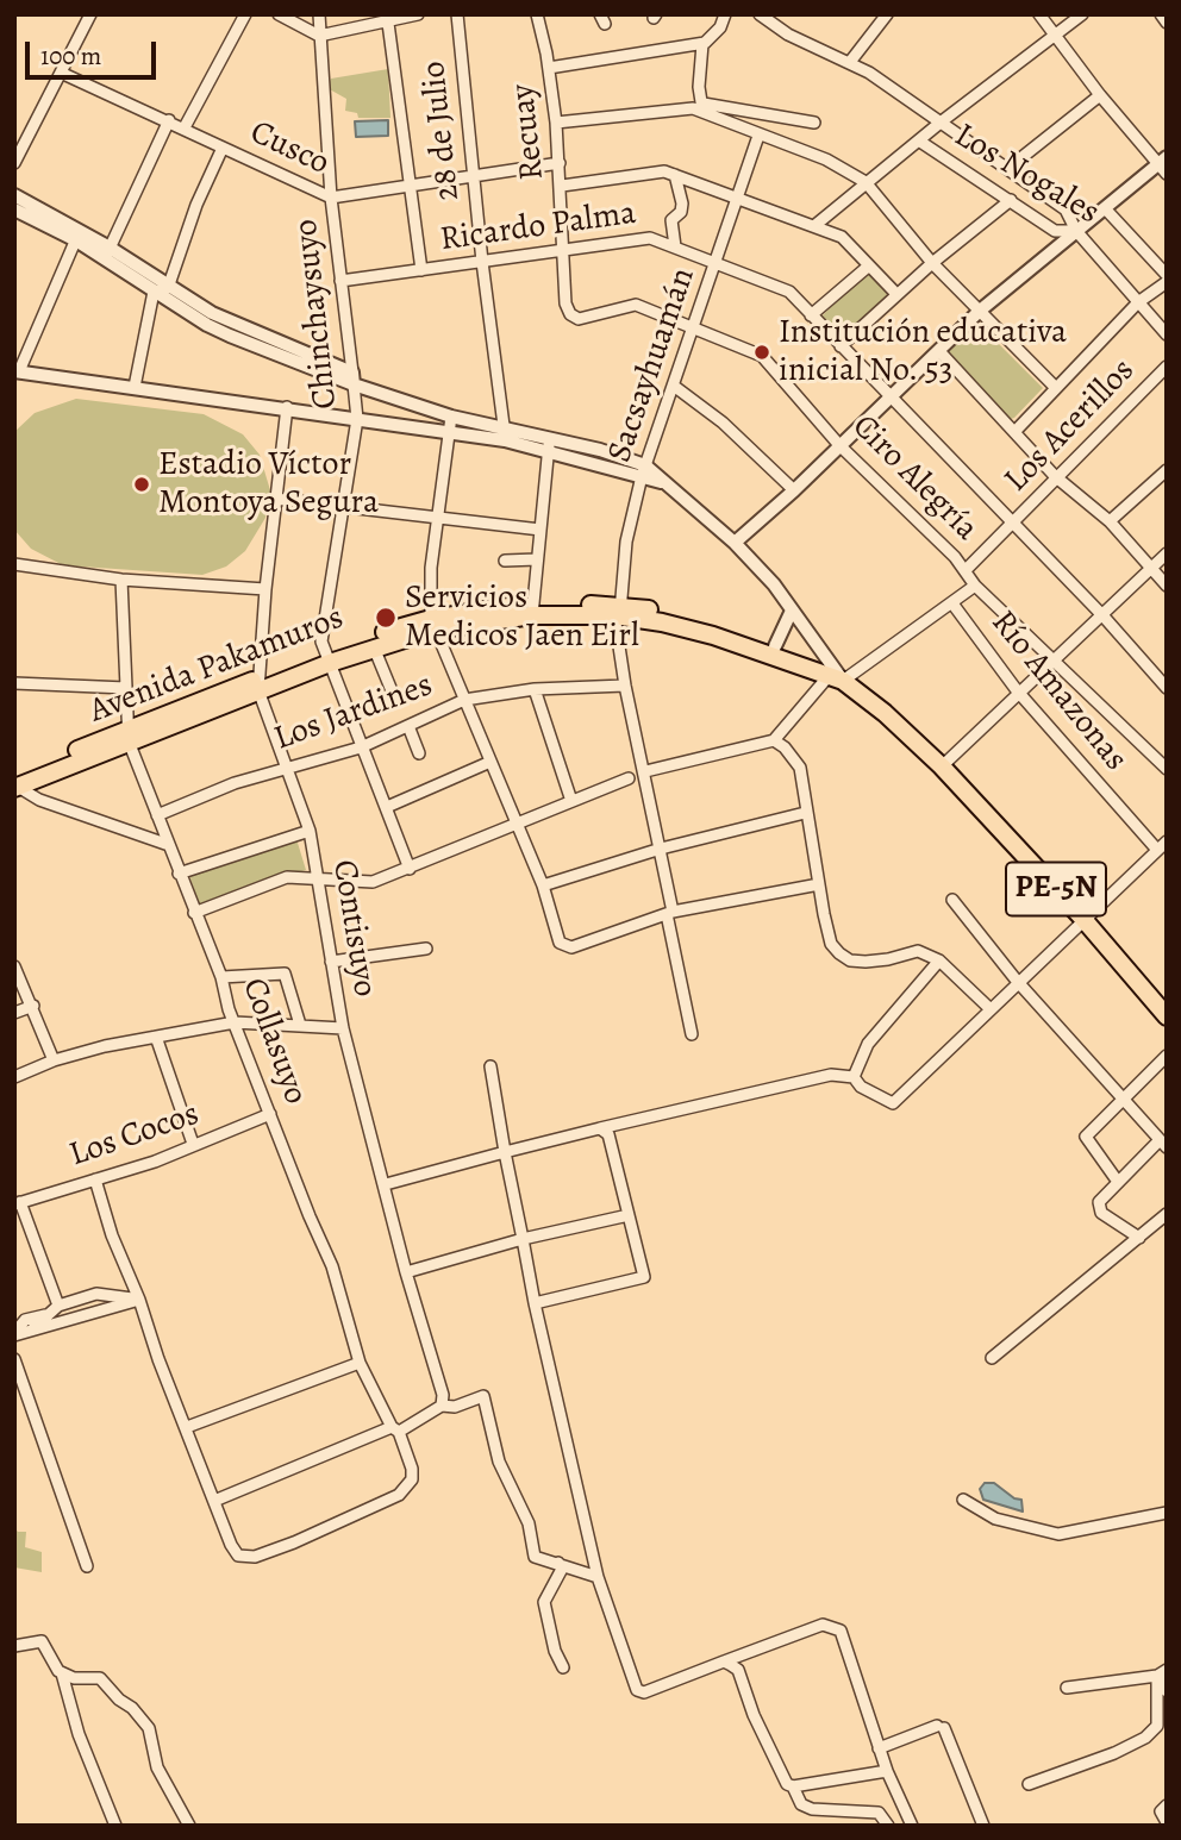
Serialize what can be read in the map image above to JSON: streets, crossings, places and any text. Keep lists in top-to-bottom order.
{
  "streets": {
    "highway": ["Avenida Pakamuros", "PE-5N"],
    "street": [
      "28 de Julio",
      "Recuay",
      "Cusco",
      "Los Nogales",
      "Ricardo Palma",
      "Chinchaysuyo",
      "Sacsayhuamán",
      "Los Acerillos",
      "Ciro Alegría",
      "Río Amazonas",
      "Los Jardines",
      "Contisuyo",
      "Collasuyo",
      "Los Cocos"
    ]
  },
  "crossings": [
    ["28 de Julio", "Cusco"],
    ["28 de Julio", "Ricardo Palma"],
    ["Recuay", "Cusco"],
    ["Recuay", "Ricardo Palma"],
    ["Recuay", "Sacsayhuamán"],
    ["Recuay", "Ciro Alegría"],
    ["Cusco", "Chinchaysuyo"],
    ["Ricardo Palma", "Chinchaysuyo"],
    ["Ricardo Palma", "Sacsayhuamán"],
    ["Ricardo Palma", "Los Acerillos"],
    ["Chinchaysuyo", "Avenida Pakamuros"],
    ["Chinchaysuyo", "Los Jardines"],
    ["Sacsayhuamán", "Ciro Alegría"],
    ["Sacsayhuamán", "Avenida Pakamuros"],
    ["Sacsayhuamán", "Los Jardines"],
    ["Los Acerillos", "Ciro Alegría"],
    ["Avenida Pakamuros", "Contisuyo"],
    ["Avenida Pakamuros", "Collasuyo"],
    ["Los Jardines", "Contisuyo"],
    ["Los Jardines", "Collasuyo"],
    ["Collasuyo", "Los Cocos"]
  ],
  "places": ["Institución educativa inicial No. 53", "Estadio Víctor Montoya Segura", "Servicios Medicos Jaen Eirl"],
  "scale_bar": "100 m"
}
